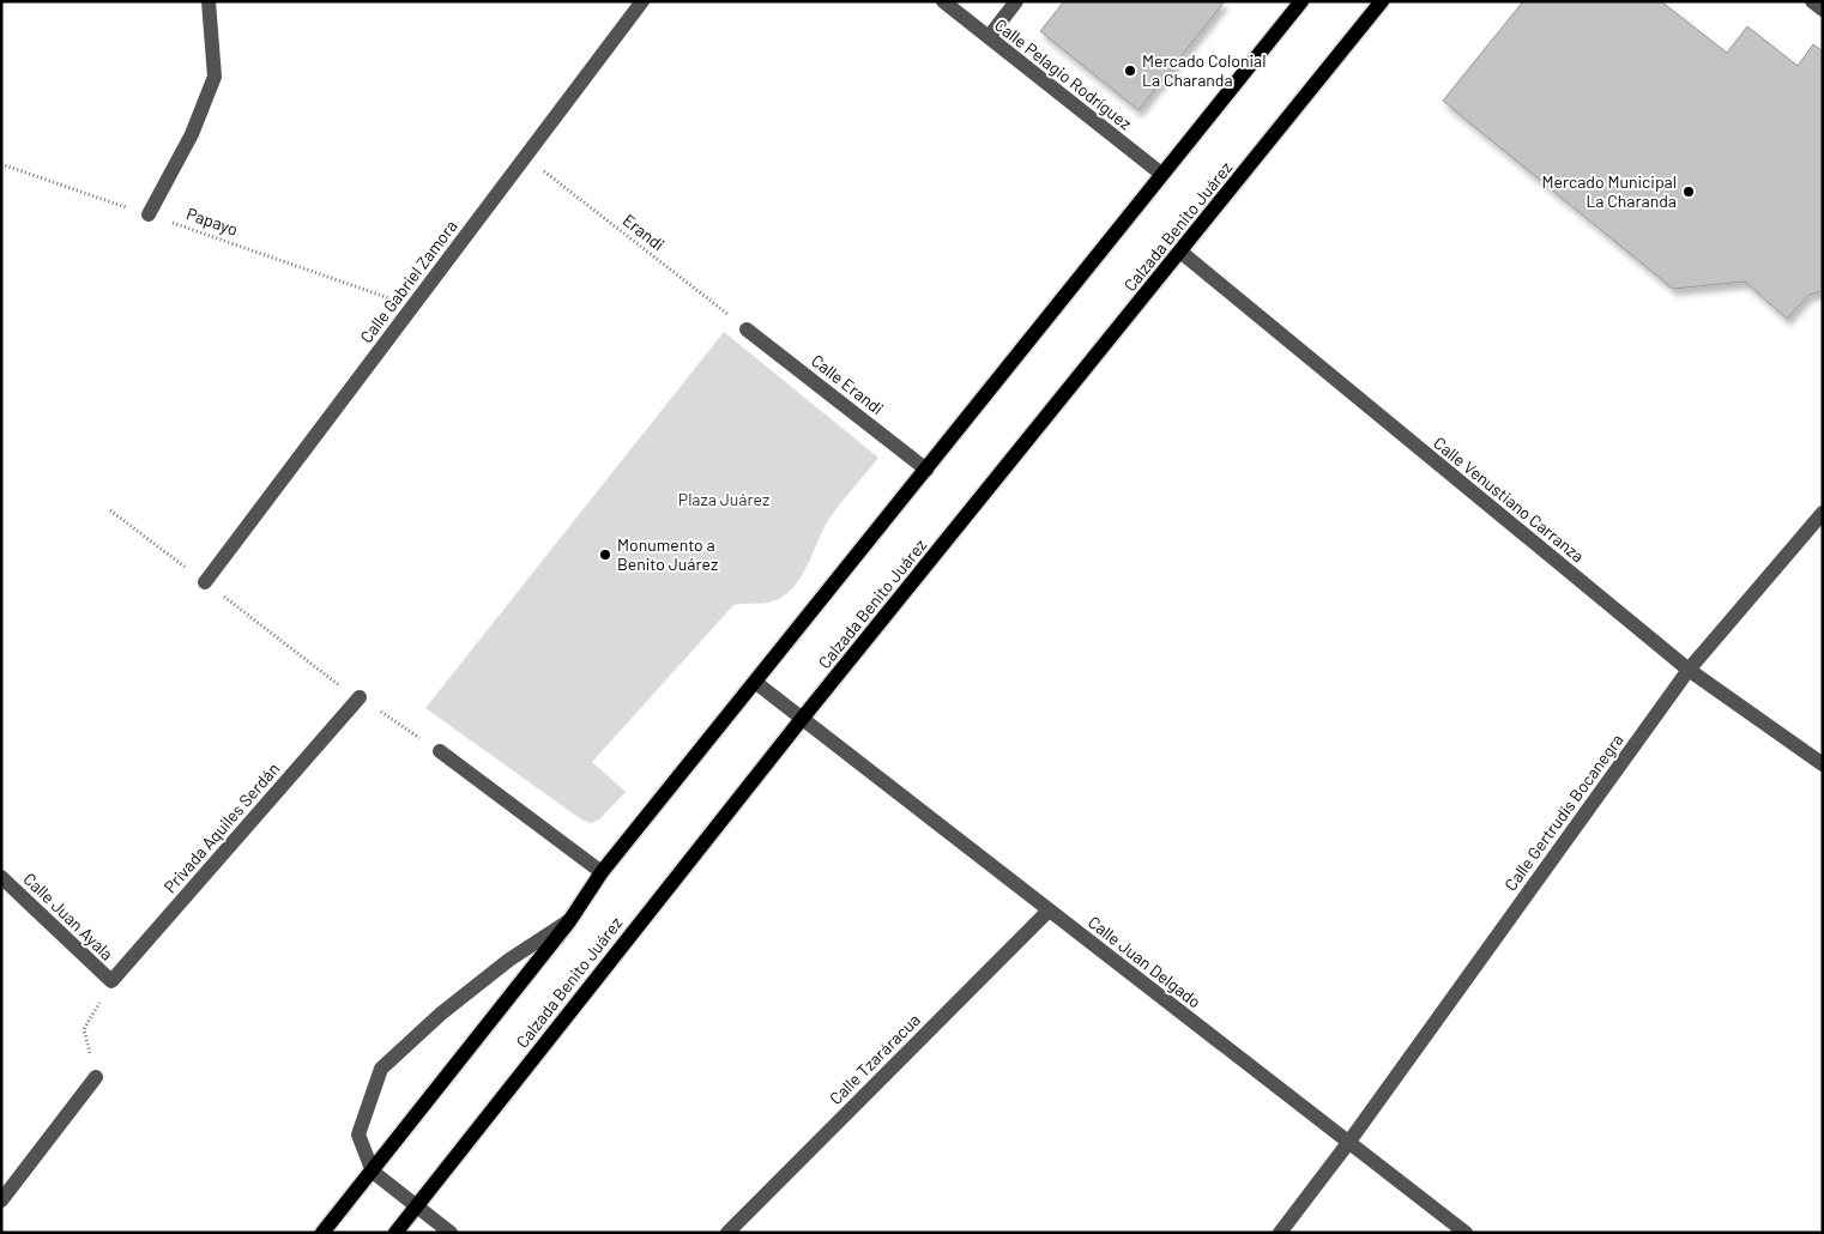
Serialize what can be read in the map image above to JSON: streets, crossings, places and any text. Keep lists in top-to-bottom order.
{
  "streets": {
    "main road": ["Calzada Benito Juárez"],
    "street": [
      "Calle Pelagio Rodríguez",
      "Calle Gabriel Zamora",
      "Calle Erandi",
      "Calle Venustiano Carranza",
      "Calle Gertrudis Bocanegra",
      "Privada Aquiles Serdán",
      "Calle Juan Ayala",
      "Calle Juan Delgado",
      "Calle Tzaráracua"
    ],
    "path": ["Papayo", "Erandi"]
  },
  "crossings": [
    ["Papayo", "Calle Gabriel Zamora"],
    ["Calzada Benito Juárez", "Calle Venustiano Carranza"],
    ["Calzada Benito Juárez", "Calle Juan Delgado"],
    ["Erandi", "Calle Gabriel Zamora"],
    ["Erandi", "Calle Erandi"],
    ["Calle Venustiano Carranza", "Calle Gertrudis Bocanegra"],
    ["Calle Gertrudis Bocanegra", "Calle Juan Delgado"],
    ["Privada Aquiles Serdán", "Calle Juan Ayala"],
    ["Calle Juan Delgado", "Calle Tzaráracua"]
  ],
  "parks": ["Plaza Juárez"],
  "places": ["Mercado Colonial La Charanda", "Mercado Municipal La Charanda", "Monumento a Benito Juárez"]
}
